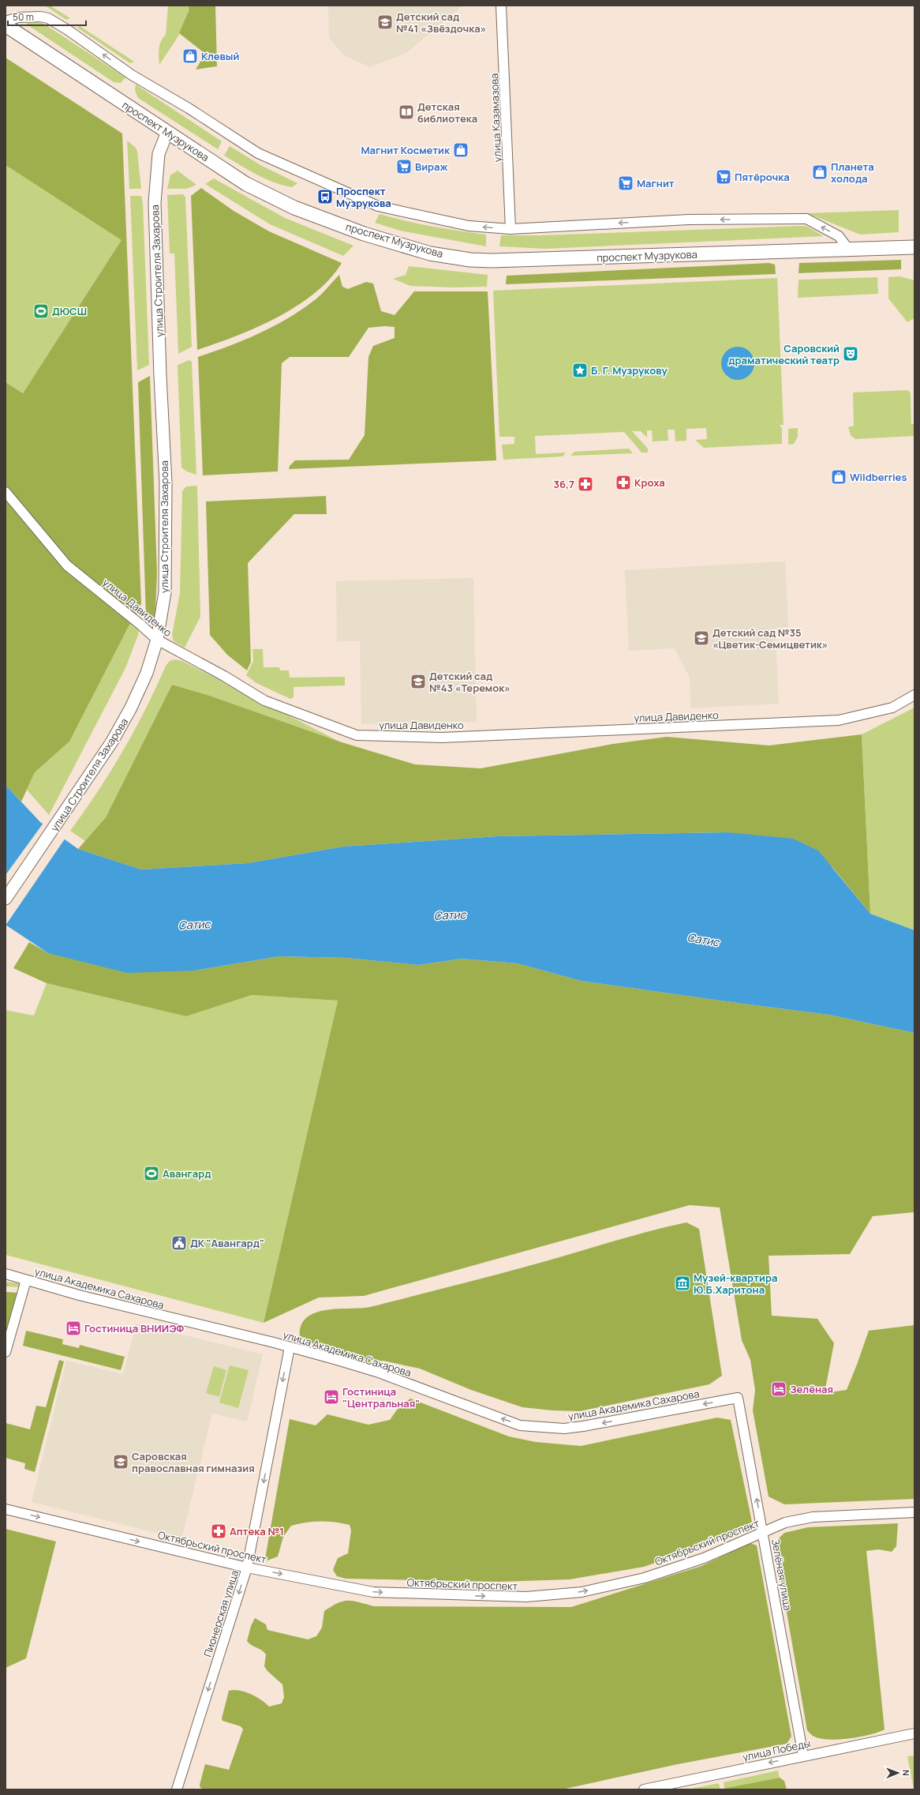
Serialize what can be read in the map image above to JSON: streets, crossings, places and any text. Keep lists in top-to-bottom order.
{
  "streets": {
    "main road": ["проспект Музрукова"],
    "street": [
      "улица Казамазова",
      "улица Строителя Захарова",
      "улица Давиденко",
      "улица Академика Сахарова",
      "Октябрьский проспект",
      "Зелёная улица",
      "Пионерская улица",
      "улица Победы"
    ]
  },
  "crossings": [
    ["проспект Музрукова", "улица Строителя Захарова"],
    ["улица Строителя Захарова", "улица Давиденко"],
    ["улица Академика Сахарова", "Зелёная улица"],
    ["улица Академика Сахарова", "Пионерская улица"],
    ["Октябрьский проспект", "Зелёная улица"],
    ["Октябрьский проспект", "Пионерская улица"],
    ["Зелёная улица", "улица Победы"]
  ],
  "one_way": [
    "улица Академика Сахарова",
    "Октябрьский проспект",
    "Зелёная улица",
    "Пионерская улица",
    "улица Победы"
  ],
  "water": ["Сатис"],
  "places": {
    "school or university": [
      "Детский сад №41 «Звёздочка»",
      "Детский сад №35 «Цветик-Семицветик»",
      "Детский сад №43 «Теремок»",
      "Саровская православная гимназия"
    ],
    "shop": [
      "Клевый",
      "Магнит Косметик",
      "Планета холода",
      "Wildberries"
    ],
    "library": ["Детская библиотека"],
    "supermarket": ["Вираж", "Пятёрочка", "Магнит"],
    "bus stop": ["Проспект Музрукова"],
    "sports": ["ДЮСШ", "Авангард"],
    "theatre": ["Саровский драматический театр"],
    "place": ["Б. Г. Музрукову"],
    "pharmacy": ["Кроха", "36,7", "Аптека №1"],
    "public building": ["ДК \"Авангард\""],
    "museum": ["Музей-квартира Ю.Б.Харитона"],
    "hotel": ["Гостиница ВНИИЭФ", "Зелёная", "Гостиница \"Центральная\""]
  },
  "scale_bar": "50 m",
  "north": "right"
}
